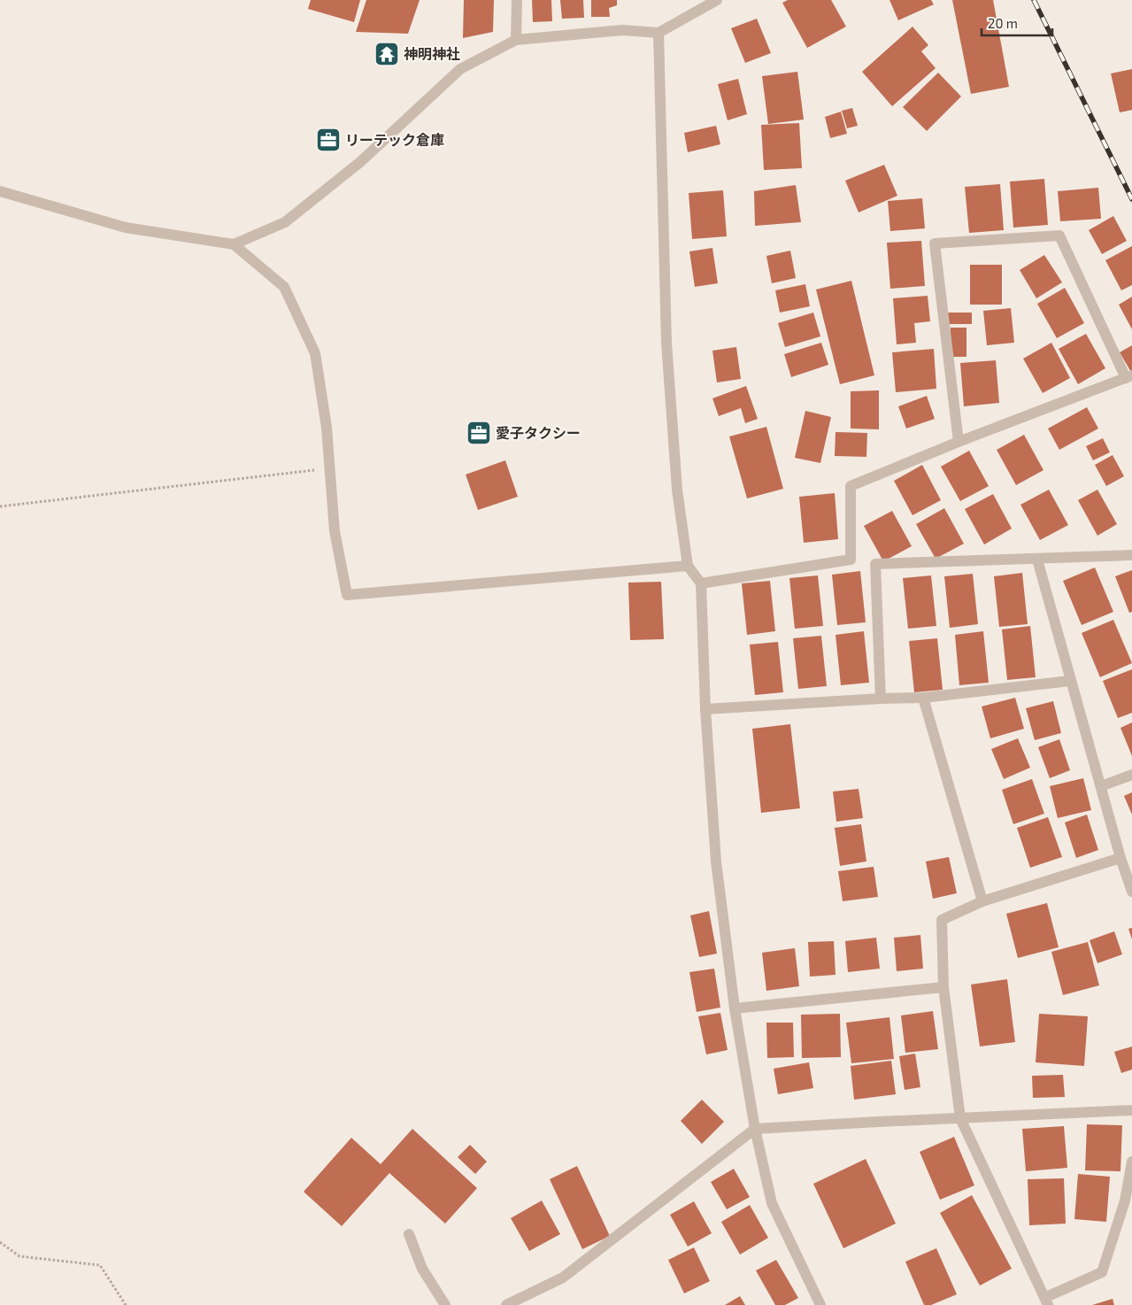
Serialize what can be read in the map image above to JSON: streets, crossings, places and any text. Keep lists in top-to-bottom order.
{
  "places": {
    "temple": ["神明神社"],
    "office": ["リーテック倉庫", "愛子タクシー"]
  },
  "scale_bar": "20 m"
}
